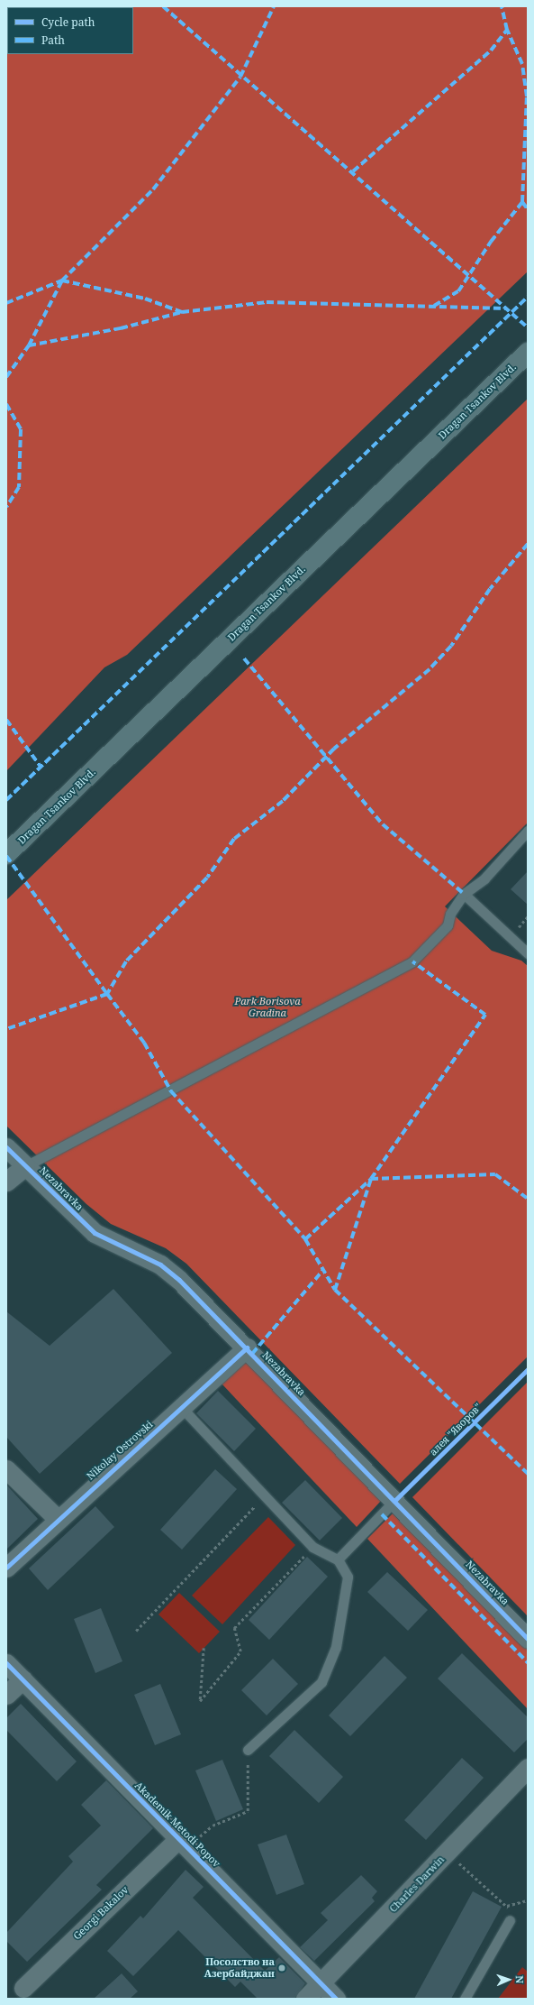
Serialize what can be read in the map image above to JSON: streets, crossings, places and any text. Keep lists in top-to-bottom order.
{
  "streets": {
    "main road": ["Dragan Tsankov Blvd."],
    "street": [
      "Nezabravka",
      "Nikolay Ostrovski",
      "Akademik Metodi Popov",
      "Charles Darwin",
      "Georgi Bakalov"
    ],
    "cycle path": ["алея \"Яворов\""]
  },
  "crossings": [
    ["Nezabravka", "Nikolay Ostrovski"],
    ["Akademik Metodi Popov", "Charles Darwin"],
    ["Akademik Metodi Popov", "Georgi Bakalov"]
  ],
  "parks": ["Park Borisova Gradina"],
  "places": ["Посолство на Азербайджан"],
  "legend": ["Cycle path", "Path"],
  "north": "right"
}
